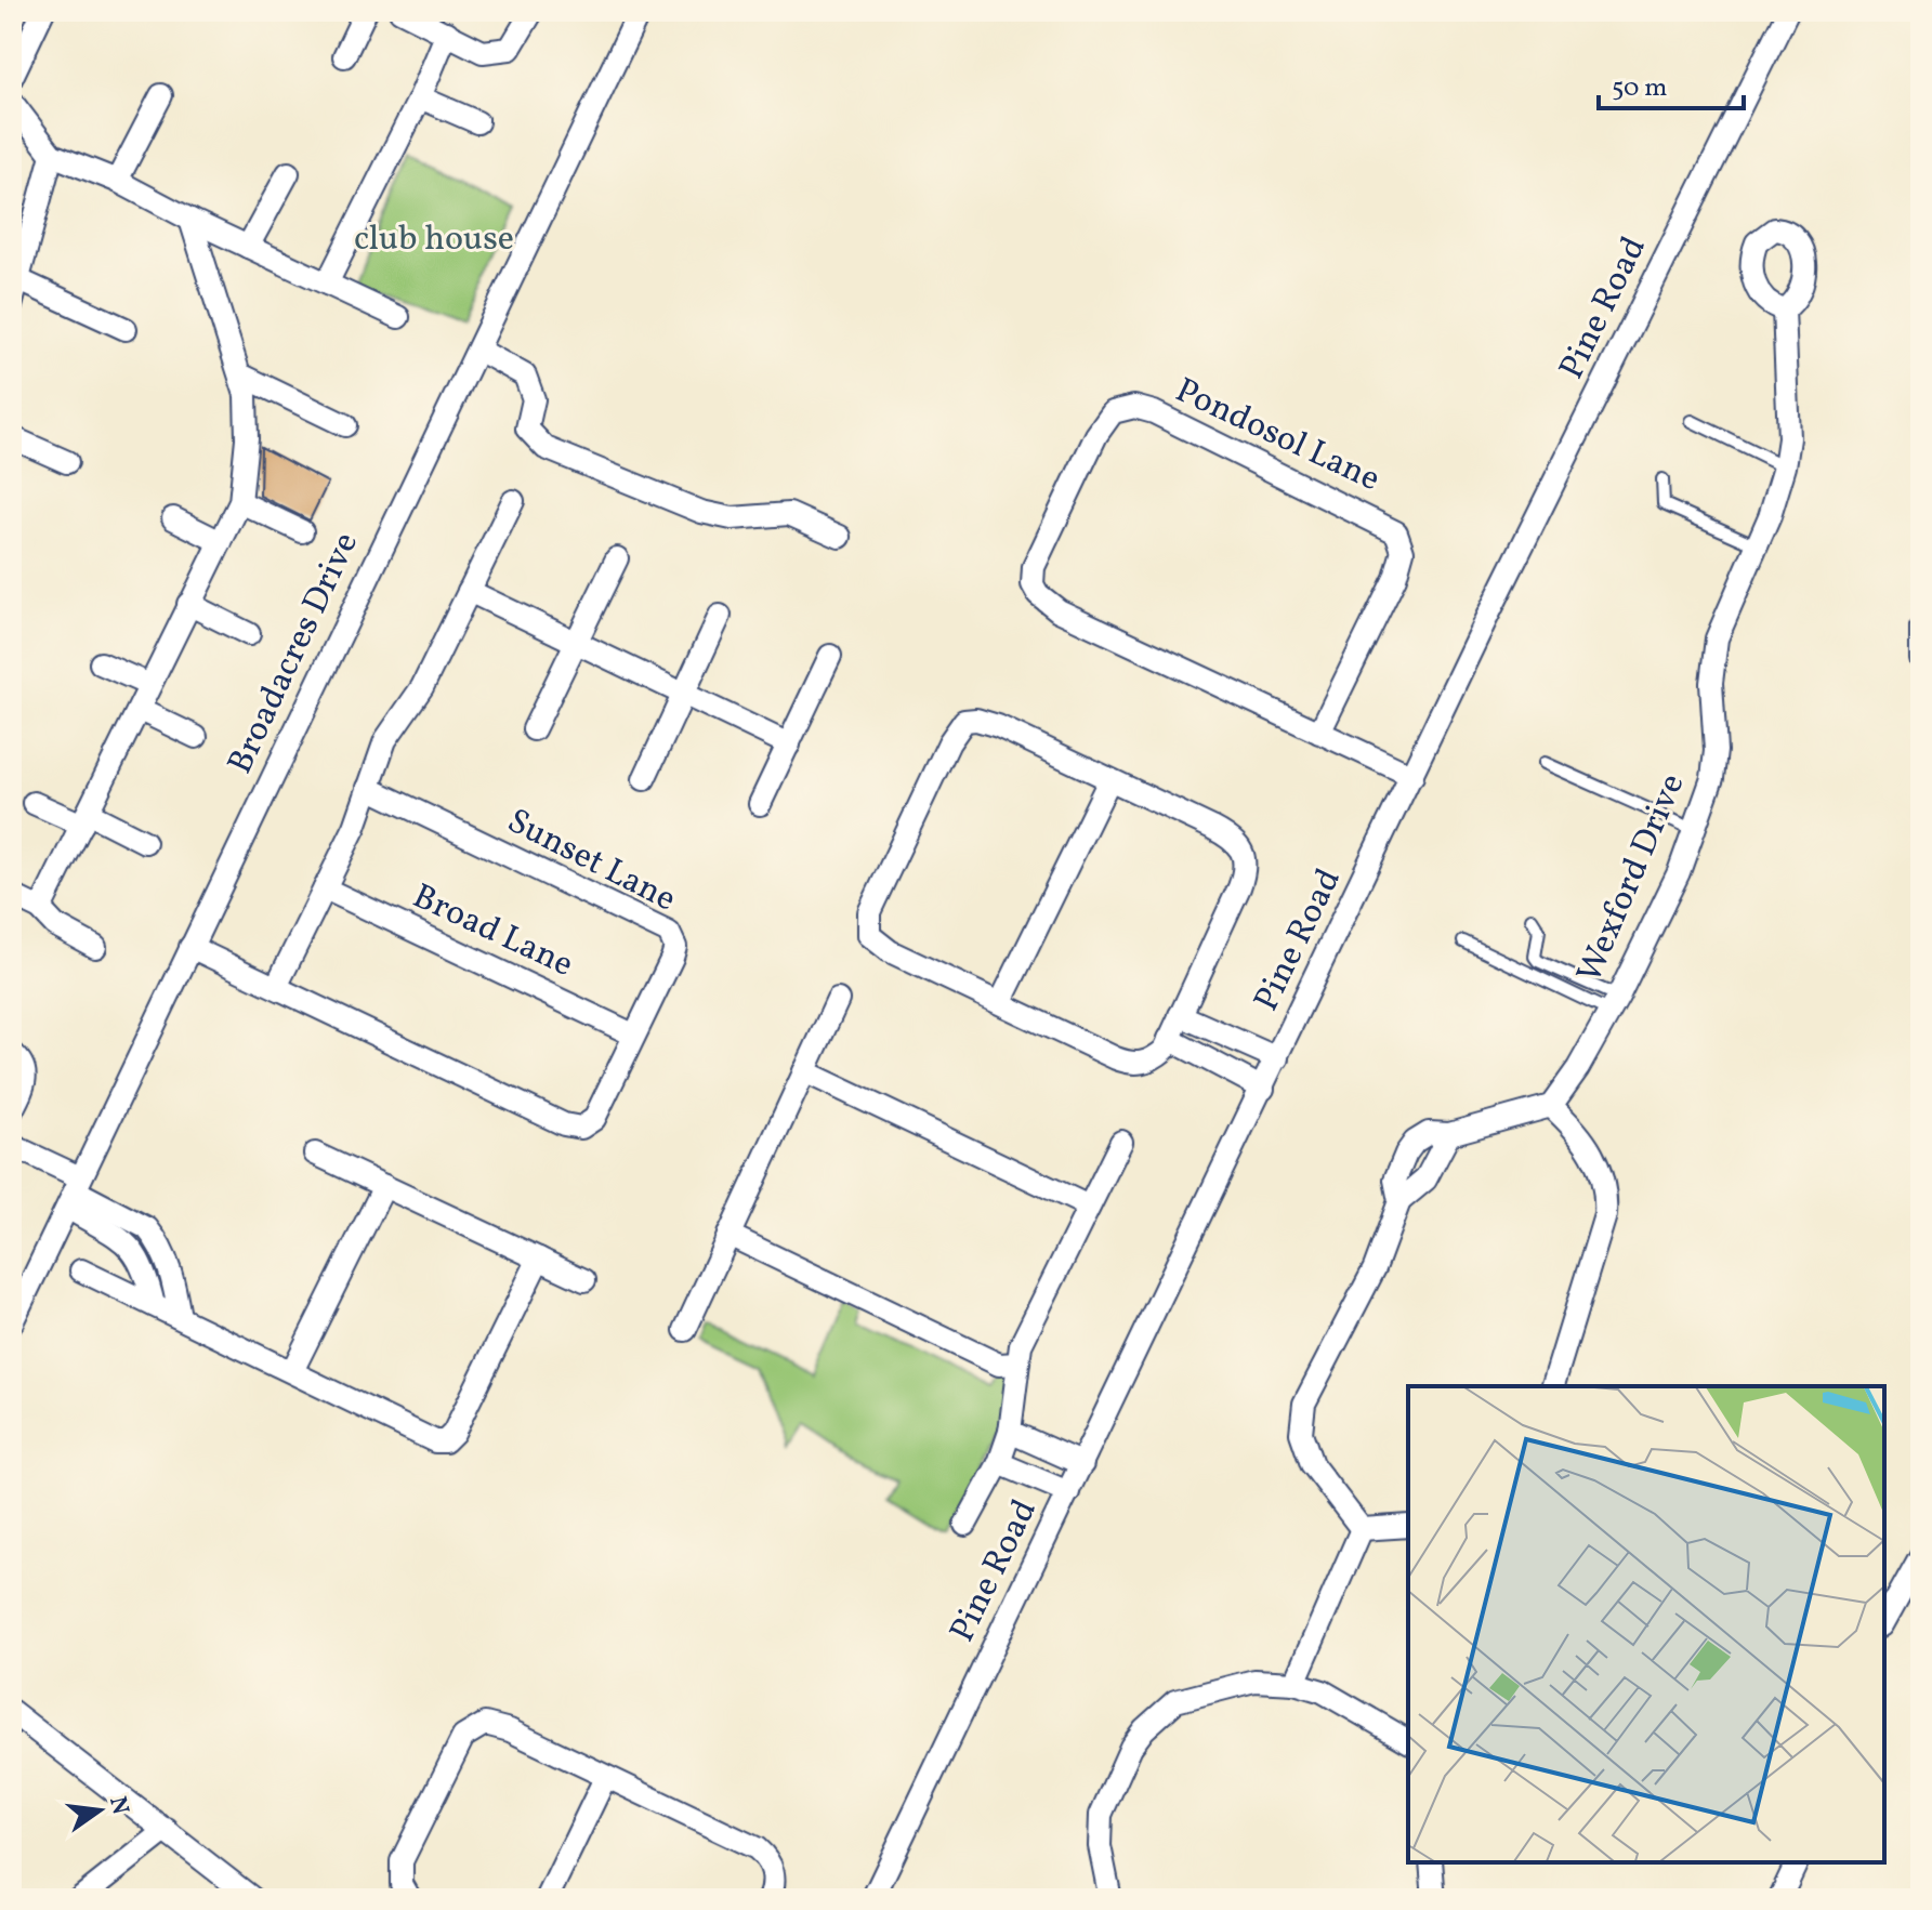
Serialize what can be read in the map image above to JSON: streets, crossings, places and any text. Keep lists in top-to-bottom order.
{
  "streets": {
    "street": [
      "Pine Road",
      "Pondosol Lane",
      "Broadacres Drive",
      "Sunset Lane",
      "Wexford Drive",
      "Broad Lane"
    ]
  },
  "crossings": [
    ["Pine Road", "Pondosol Lane"],
    ["Broadacres Drive", "Sunset Lane"],
    ["Sunset Lane", "Broad Lane"]
  ],
  "parks": ["club house"],
  "scale_bar": "50 m",
  "north": "right"
}
